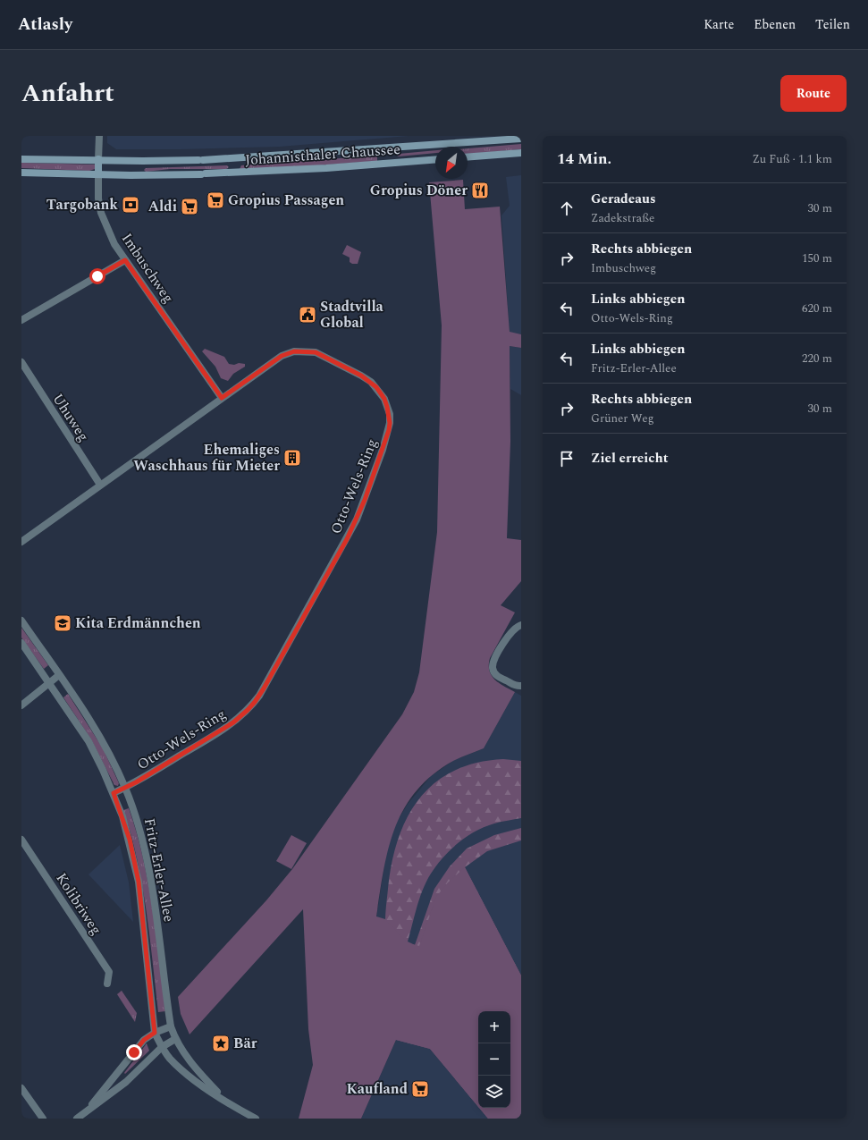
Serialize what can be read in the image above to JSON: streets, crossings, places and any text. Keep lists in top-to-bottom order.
{
  "streets": {
    "main road": ["Johannisthaler Chaussee", "Imbuschweg"],
    "street": [
      "Uhuweg",
      "Otto-Wels-Ring",
      "Fritz-Erler-Allee",
      "Kolibriweg"
    ]
  },
  "crossings": [
    ["Johannisthaler Chaussee", "Imbuschweg"],
    ["Imbuschweg", "Otto-Wels-Ring"],
    ["Uhuweg", "Otto-Wels-Ring"],
    ["Otto-Wels-Ring", "Fritz-Erler-Allee"]
  ],
  "places": {
    "restaurant": ["Gropius Döner"],
    "supermarket": ["Gropius Passagen", "Aldi", "Kaufland"],
    "bank": ["Targobank"],
    "public building": ["Stadtvilla Global"],
    "building": ["Ehemaliges Waschhaus für Mieter"],
    "school or university": ["Kita Erdmännchen"],
    "place": ["Bär"]
  },
  "north": "bottom left",
  "page": {
    "header": "Atlasly",
    "nav": ["Karte", "Ebenen", "Teilen"],
    "title": "Anfahrt",
    "buttons": "Route",
    "heading": ["14 Min.", "Zu Fuß · 1.1 km"],
    "list": [
      ["Geradeaus", "Zadekstraße", "30 m"],
      ["Rechts abbiegen", "Imbuschweg", "150 m"],
      ["Links abbiegen", "Otto-Wels-Ring", "620 m"],
      ["Links abbiegen", "Fritz-Erler-Allee", "220 m"],
      ["Rechts abbiegen", "Grüner Weg", "30 m"],
      "Ziel erreicht"
    ],
    "map_buttons": ["+", "−"]
  }
}
